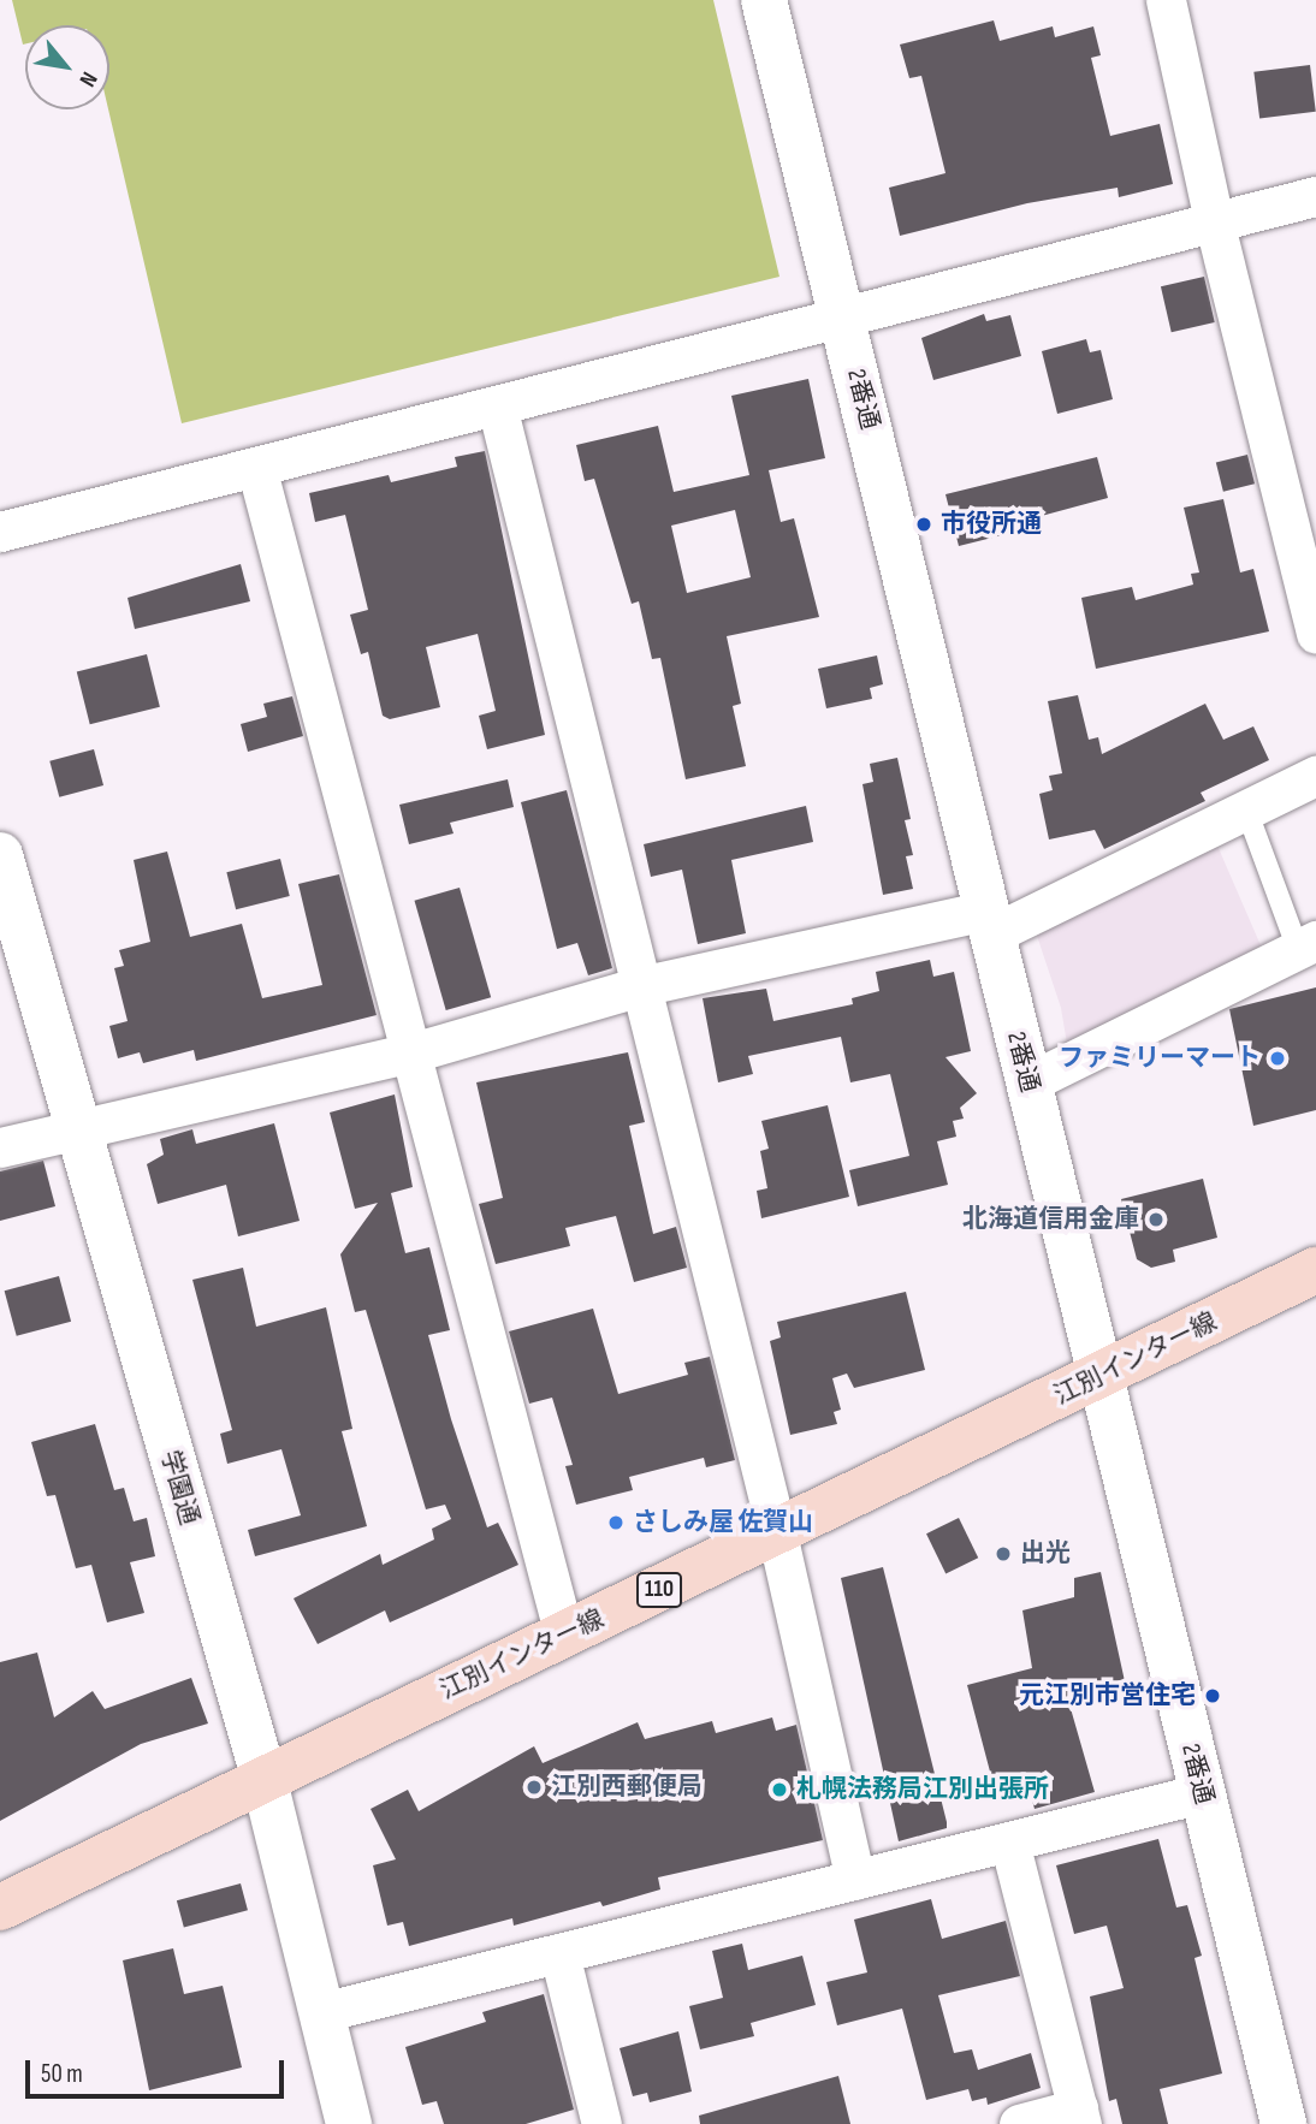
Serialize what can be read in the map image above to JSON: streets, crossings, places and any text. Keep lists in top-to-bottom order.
{
  "streets": {
    "main road": ["江別インター線", "110"],
    "street": ["2番通", "学園通"]
  },
  "crossings": [
    ["2番通", "江別インター線"],
    ["江別インター線", "学園通"]
  ],
  "places": [
    "市役所通",
    "ファミリーマート",
    "北海道信用金庫",
    "さしみ屋 佐賀山",
    "出光",
    "元江別市営住宅",
    "江別西郵便局",
    "札幌法務局江別出張所"
  ],
  "scale_bar": "50 m",
  "north": "bottom right"
}
